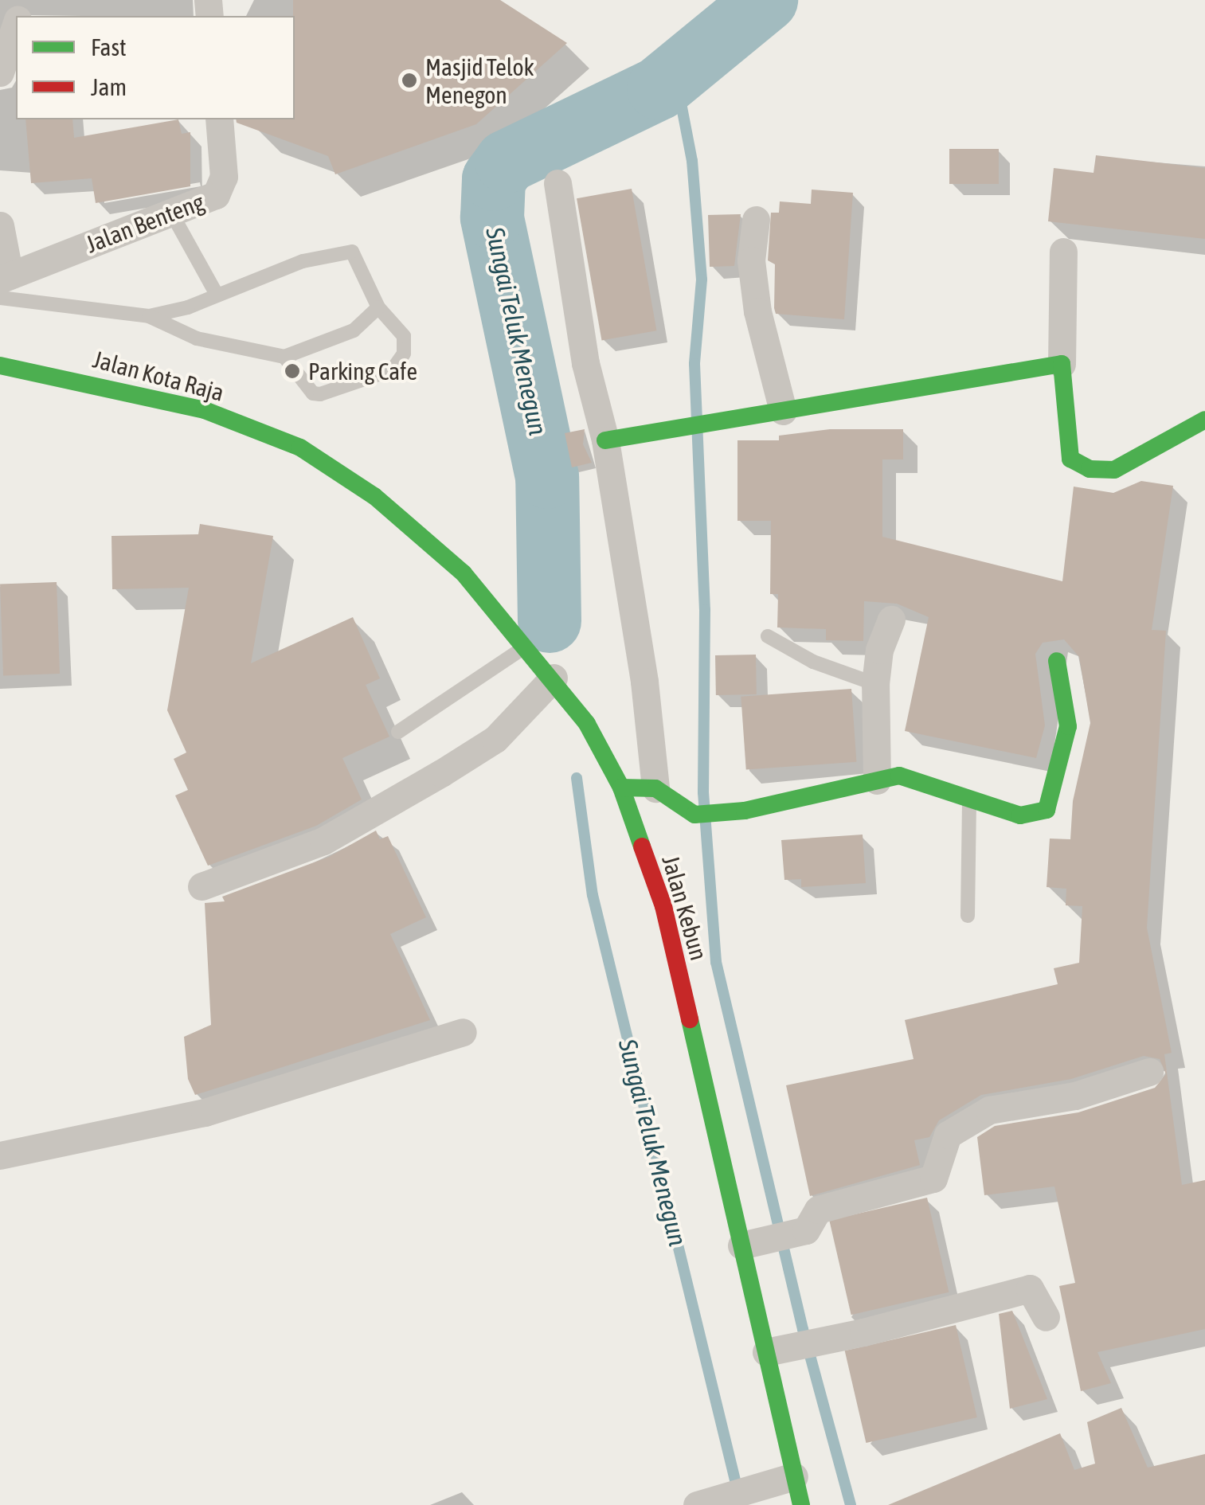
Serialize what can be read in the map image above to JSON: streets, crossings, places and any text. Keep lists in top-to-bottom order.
{
  "streets": {
    "main road": ["Jalan Kota Raja", "Jalan Kebun"],
    "street": ["Jalan Benteng"]
  },
  "crossings": [
    ["Jalan Kota Raja", "Jalan Kebun"]
  ],
  "water": ["Sungai Teluk Menegun"],
  "places": ["Masjid Telok Menegon", "Parking Cafe"],
  "legend": ["Fast", "Jam"]
}
